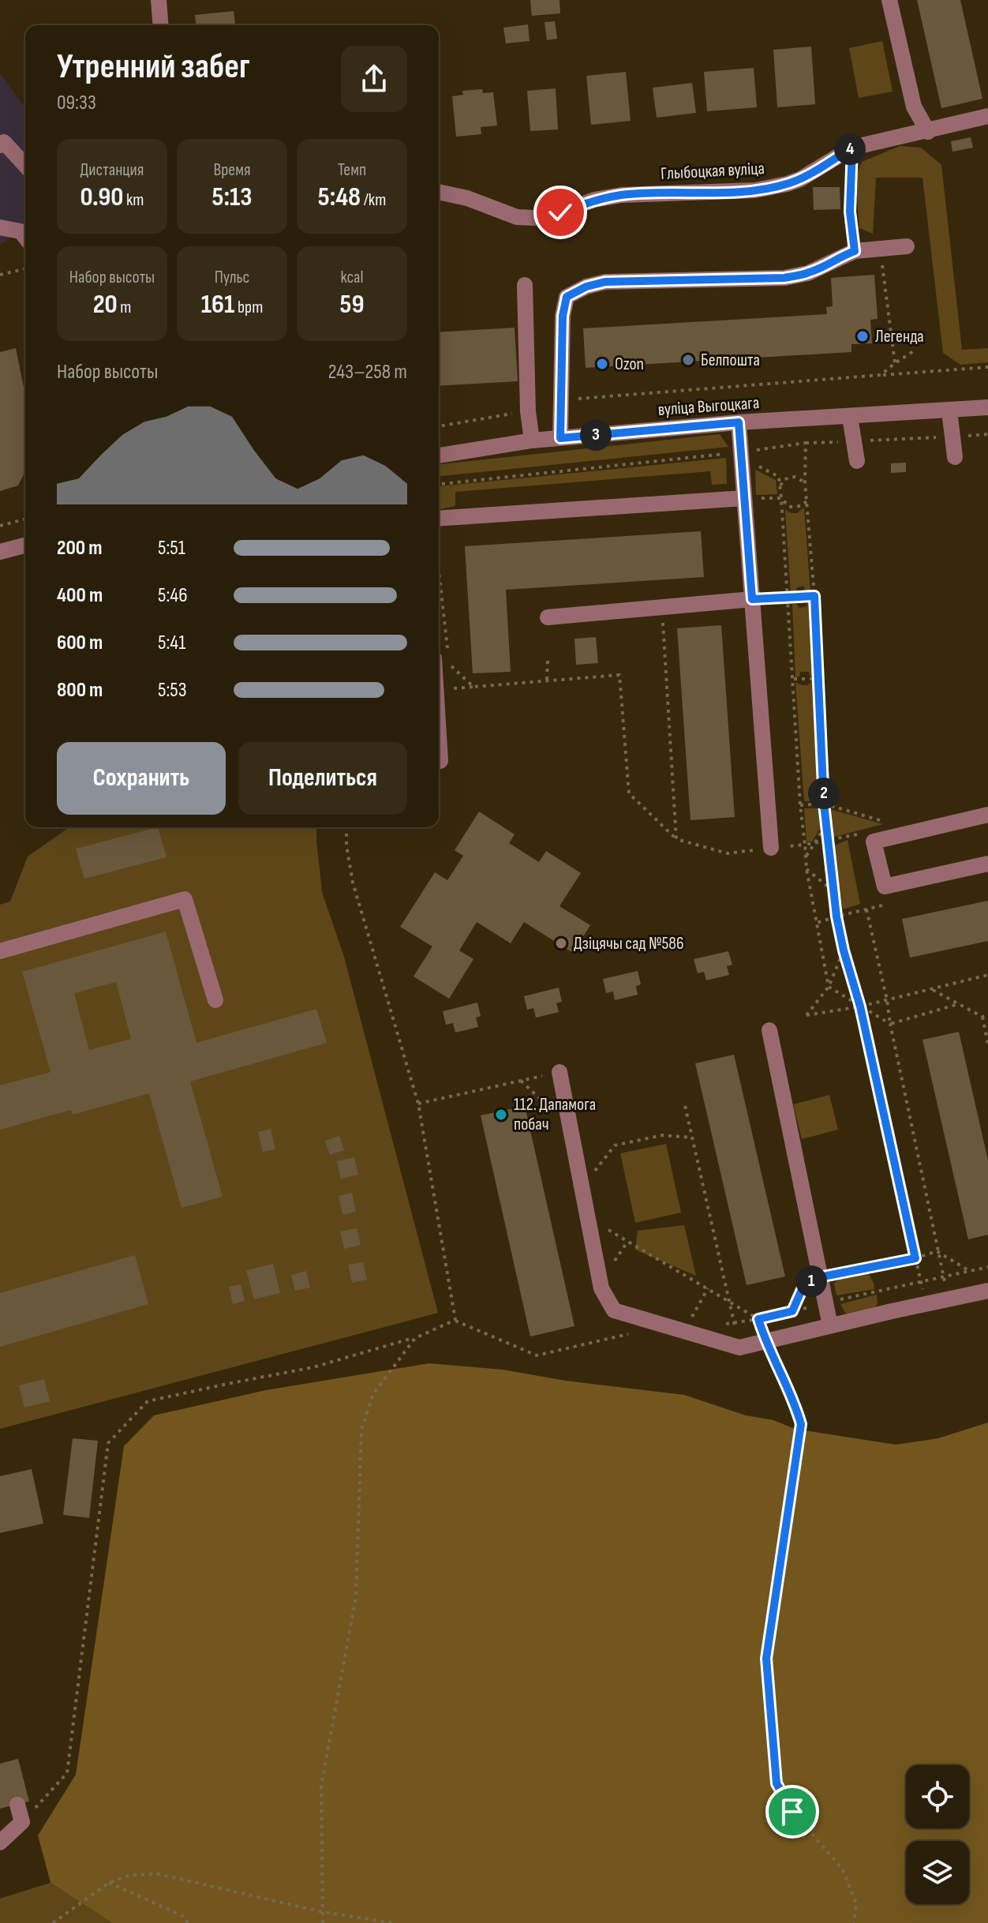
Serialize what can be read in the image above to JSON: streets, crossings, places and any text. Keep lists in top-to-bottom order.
{
  "streets": {
    "street": ["Глыбоцкая вуліца", "вуліца Выгоцкага"]
  },
  "places": [
    "Легенда",
    "Белпошта",
    "Ozon",
    "Дзіцячы сад №586",
    "112. Дапамога побач"
  ],
  "page": {
    "heading": ["Утренний забег", "09:33"],
    "stats": [
      ["Дистанция", "0.90 km"],
      ["Время", "5:13"],
      ["Темп", "5:48 /km"],
      ["Набор высоты", "20 m"],
      ["Пульс", "161 bpm"],
      ["kcal", "59"]
    ],
    "pins": [
      "4",
      "3",
      "2",
      "1"
    ],
    "chart": ["Набор высоты", "243–258 m"],
    "list": [
      {
        "name": "200 m",
        "note": "5:51"
      },
      {
        "name": "400 m",
        "note": "5:46"
      },
      {
        "name": "600 m",
        "note": "5:41"
      },
      {
        "name": "800 m",
        "note": "5:53"
      }
    ],
    "buttons": ["Сохранить", "Поделиться"]
  }
}
